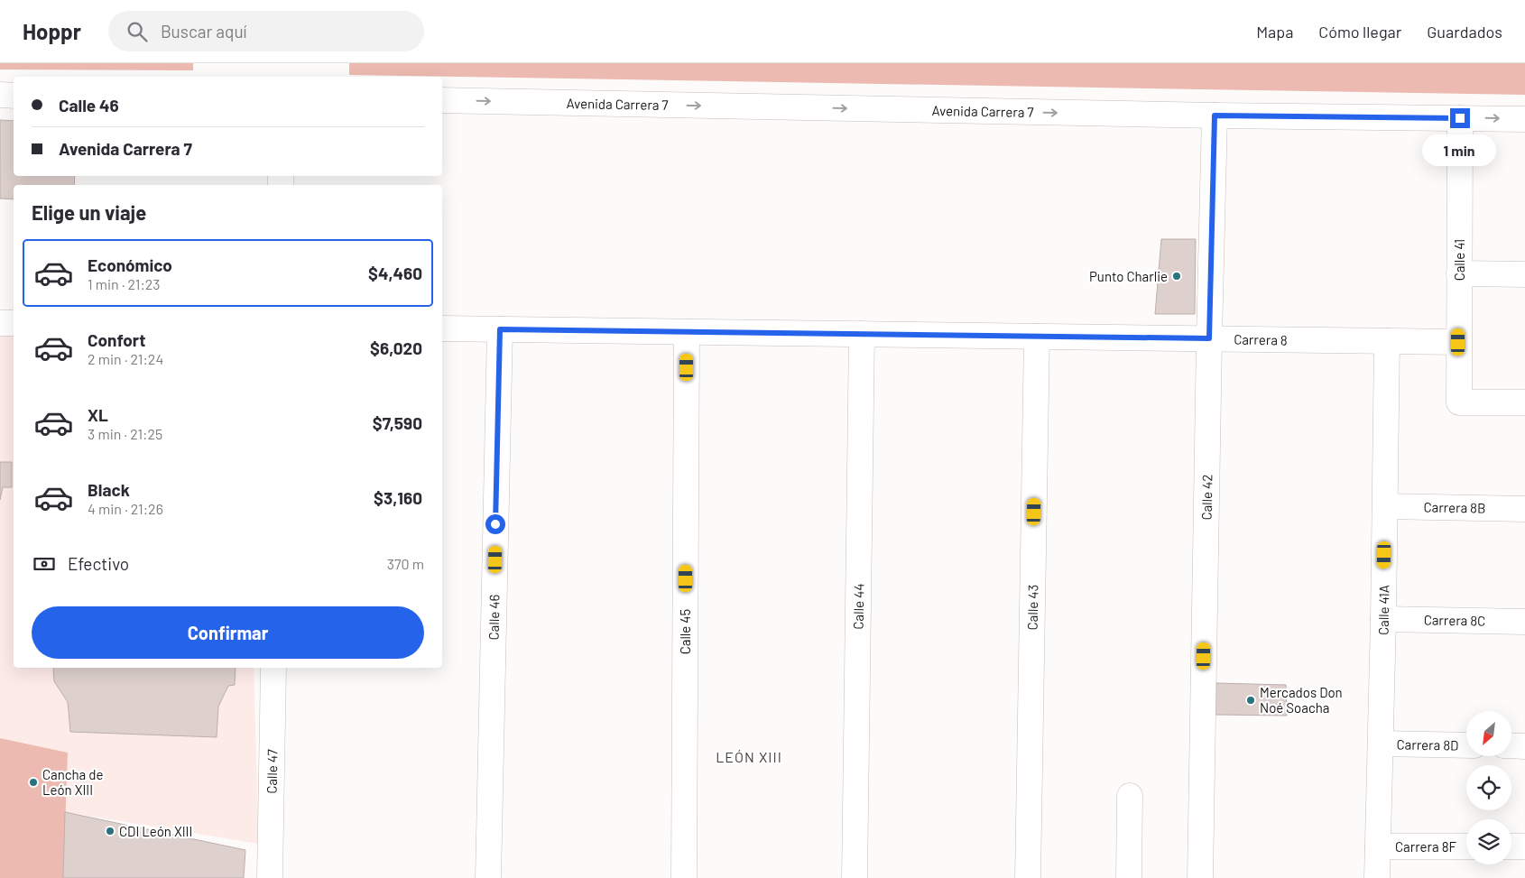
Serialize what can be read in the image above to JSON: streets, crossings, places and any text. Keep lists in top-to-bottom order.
{
  "streets": {
    "street": [
      "Avenida Carrera 7",
      "Calle 41",
      "Carrera 8",
      "Calle 42",
      "Carrera 8B",
      "Calle 44",
      "Calle 43",
      "Calle 41A",
      "Calle 46",
      "Carrera 8C",
      "Calle 45",
      "Carrera 8D",
      "Calle 47",
      "Carrera 8F"
    ]
  },
  "crossings": [
    ["Avenida Carrera 7", "Calle 41"],
    ["Avenida Carrera 7", "Calle 42"],
    ["Calle 41", "Carrera 8"],
    ["Carrera 8", "Calle 42"],
    ["Carrera 8", "Calle 44"],
    ["Carrera 8", "Calle 43"],
    ["Carrera 8", "Calle 41A"],
    ["Carrera 8", "Calle 46"],
    ["Carrera 8", "Calle 45"],
    ["Carrera 8B", "Calle 41A"],
    ["Calle 41A", "Carrera 8C"],
    ["Calle 41A", "Carrera 8D"],
    ["Calle 41A", "Carrera 8F"]
  ],
  "one_way": ["Avenida Carrera 7"],
  "districts": ["LEÓN XIII"],
  "places": [
    "Punto Charlie",
    "Mercados Don Noé Soacha",
    "Cancha de León XIII",
    "CDI León XIII"
  ],
  "north": "bottom left",
  "page": {
    "header": "Hoppr",
    "search": "Buscar aquí",
    "nav": ["Mapa", "Cómo llegar", "Guardados"],
    "banner": ["Calle 46", "Avenida Carrera 7"],
    "bubble": "1 min",
    "heading": "Elige un viaje",
    "list": [
      {
        "name": "Económico",
        "note": "1 min · 21:23",
        "value": "$4,460"
      },
      {
        "name": "Confort",
        "note": "2 min · 21:24",
        "value": "$6,020"
      },
      {
        "name": "XL",
        "note": "3 min · 21:25",
        "value": "$7,590"
      },
      {
        "name": "Black",
        "note": "4 min · 21:26",
        "value": "$3,160"
      }
    ],
    "pay": ["Efectivo", "370 m"],
    "buttons": "Confirmar"
  }
}
